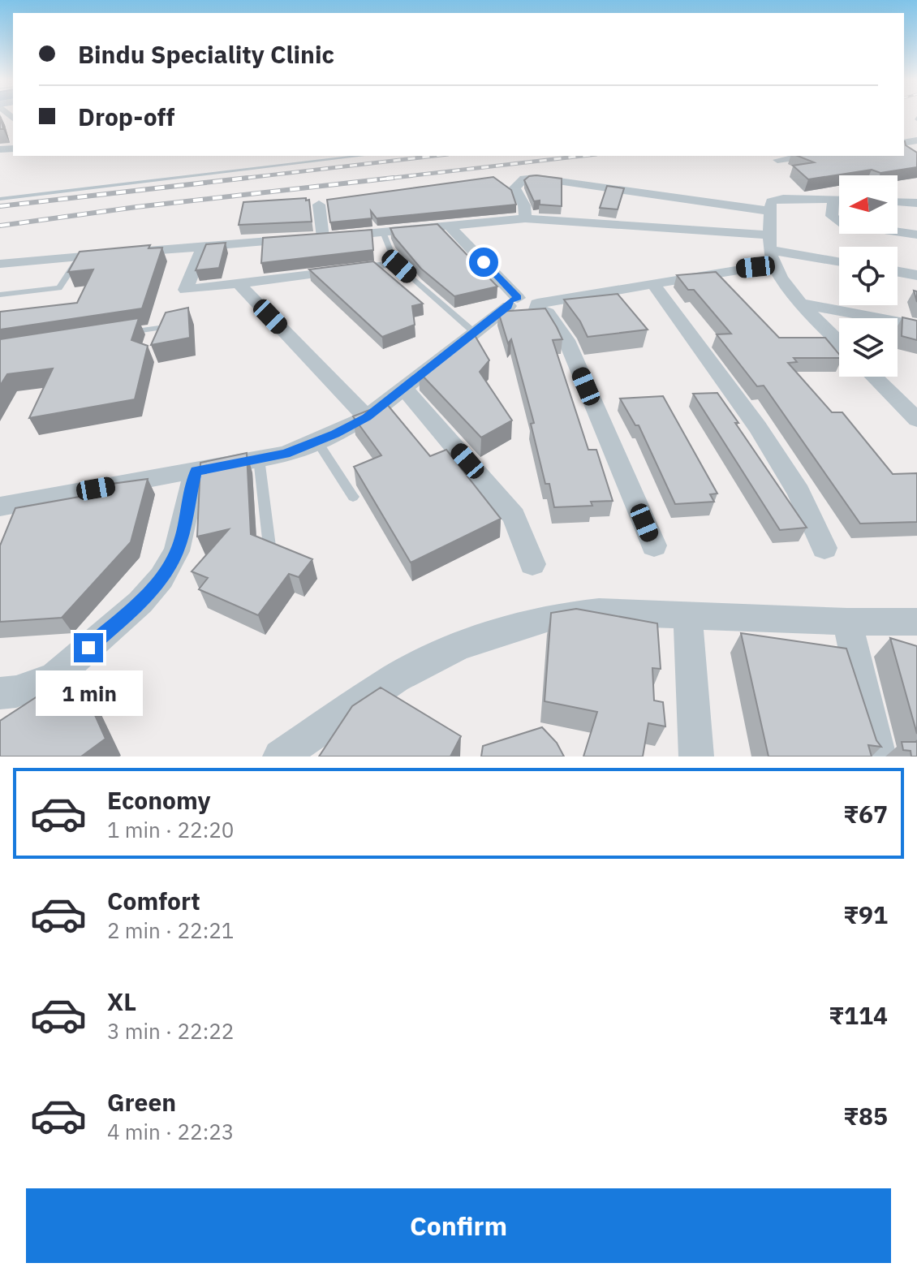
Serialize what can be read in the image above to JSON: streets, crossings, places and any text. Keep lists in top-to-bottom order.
{
  "north": "left",
  "page": {
    "banner": ["Bindu Speciality Clinic", "Drop-off"],
    "bubble": "1 min",
    "list": [
      {
        "name": "Economy",
        "note": "1 min · 22:20",
        "value": "₹67"
      },
      {
        "name": "Comfort",
        "note": "2 min · 22:21",
        "value": "₹91"
      },
      {
        "name": "XL",
        "note": "3 min · 22:22",
        "value": "₹114"
      },
      {
        "name": "Green",
        "note": "4 min · 22:23",
        "value": "₹85"
      }
    ],
    "buttons": "Confirm"
  }
}
